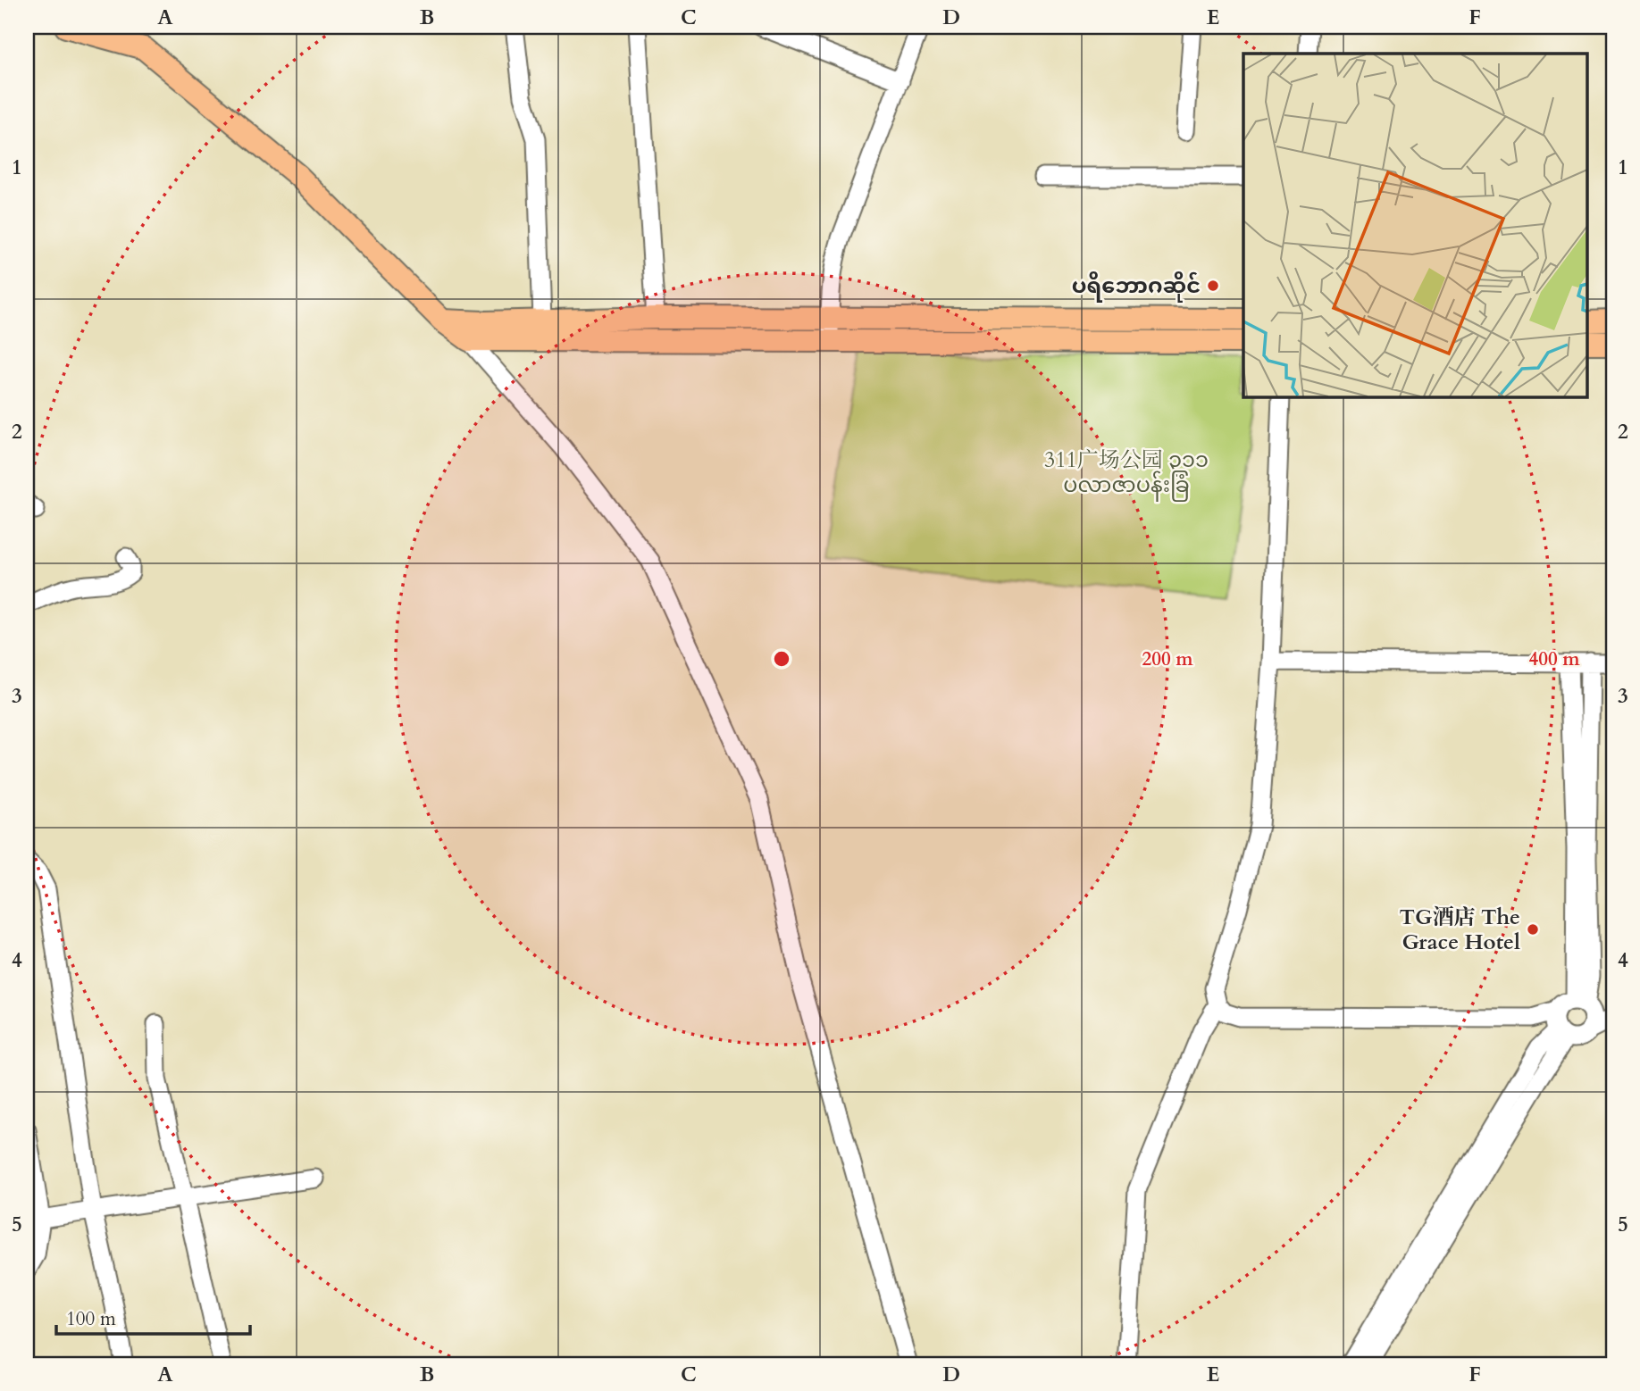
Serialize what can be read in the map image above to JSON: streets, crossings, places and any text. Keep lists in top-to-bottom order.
{
  "parks": ["311广场公园 ၃၁၁ ပလာဇာပန်းခြံ"],
  "places": ["ပရိဘောဂဆိုင်", "TG酒店 The Grace Hotel"],
  "scale_bar": "100 m",
  "grid": {
    "columns": [
      "A",
      "B",
      "C",
      "D",
      "E",
      "F"
    ],
    "rows": [
      "1",
      "2",
      "3",
      "4",
      "5"
    ]
  },
  "rings": ["200 m", "400 m"]
}
